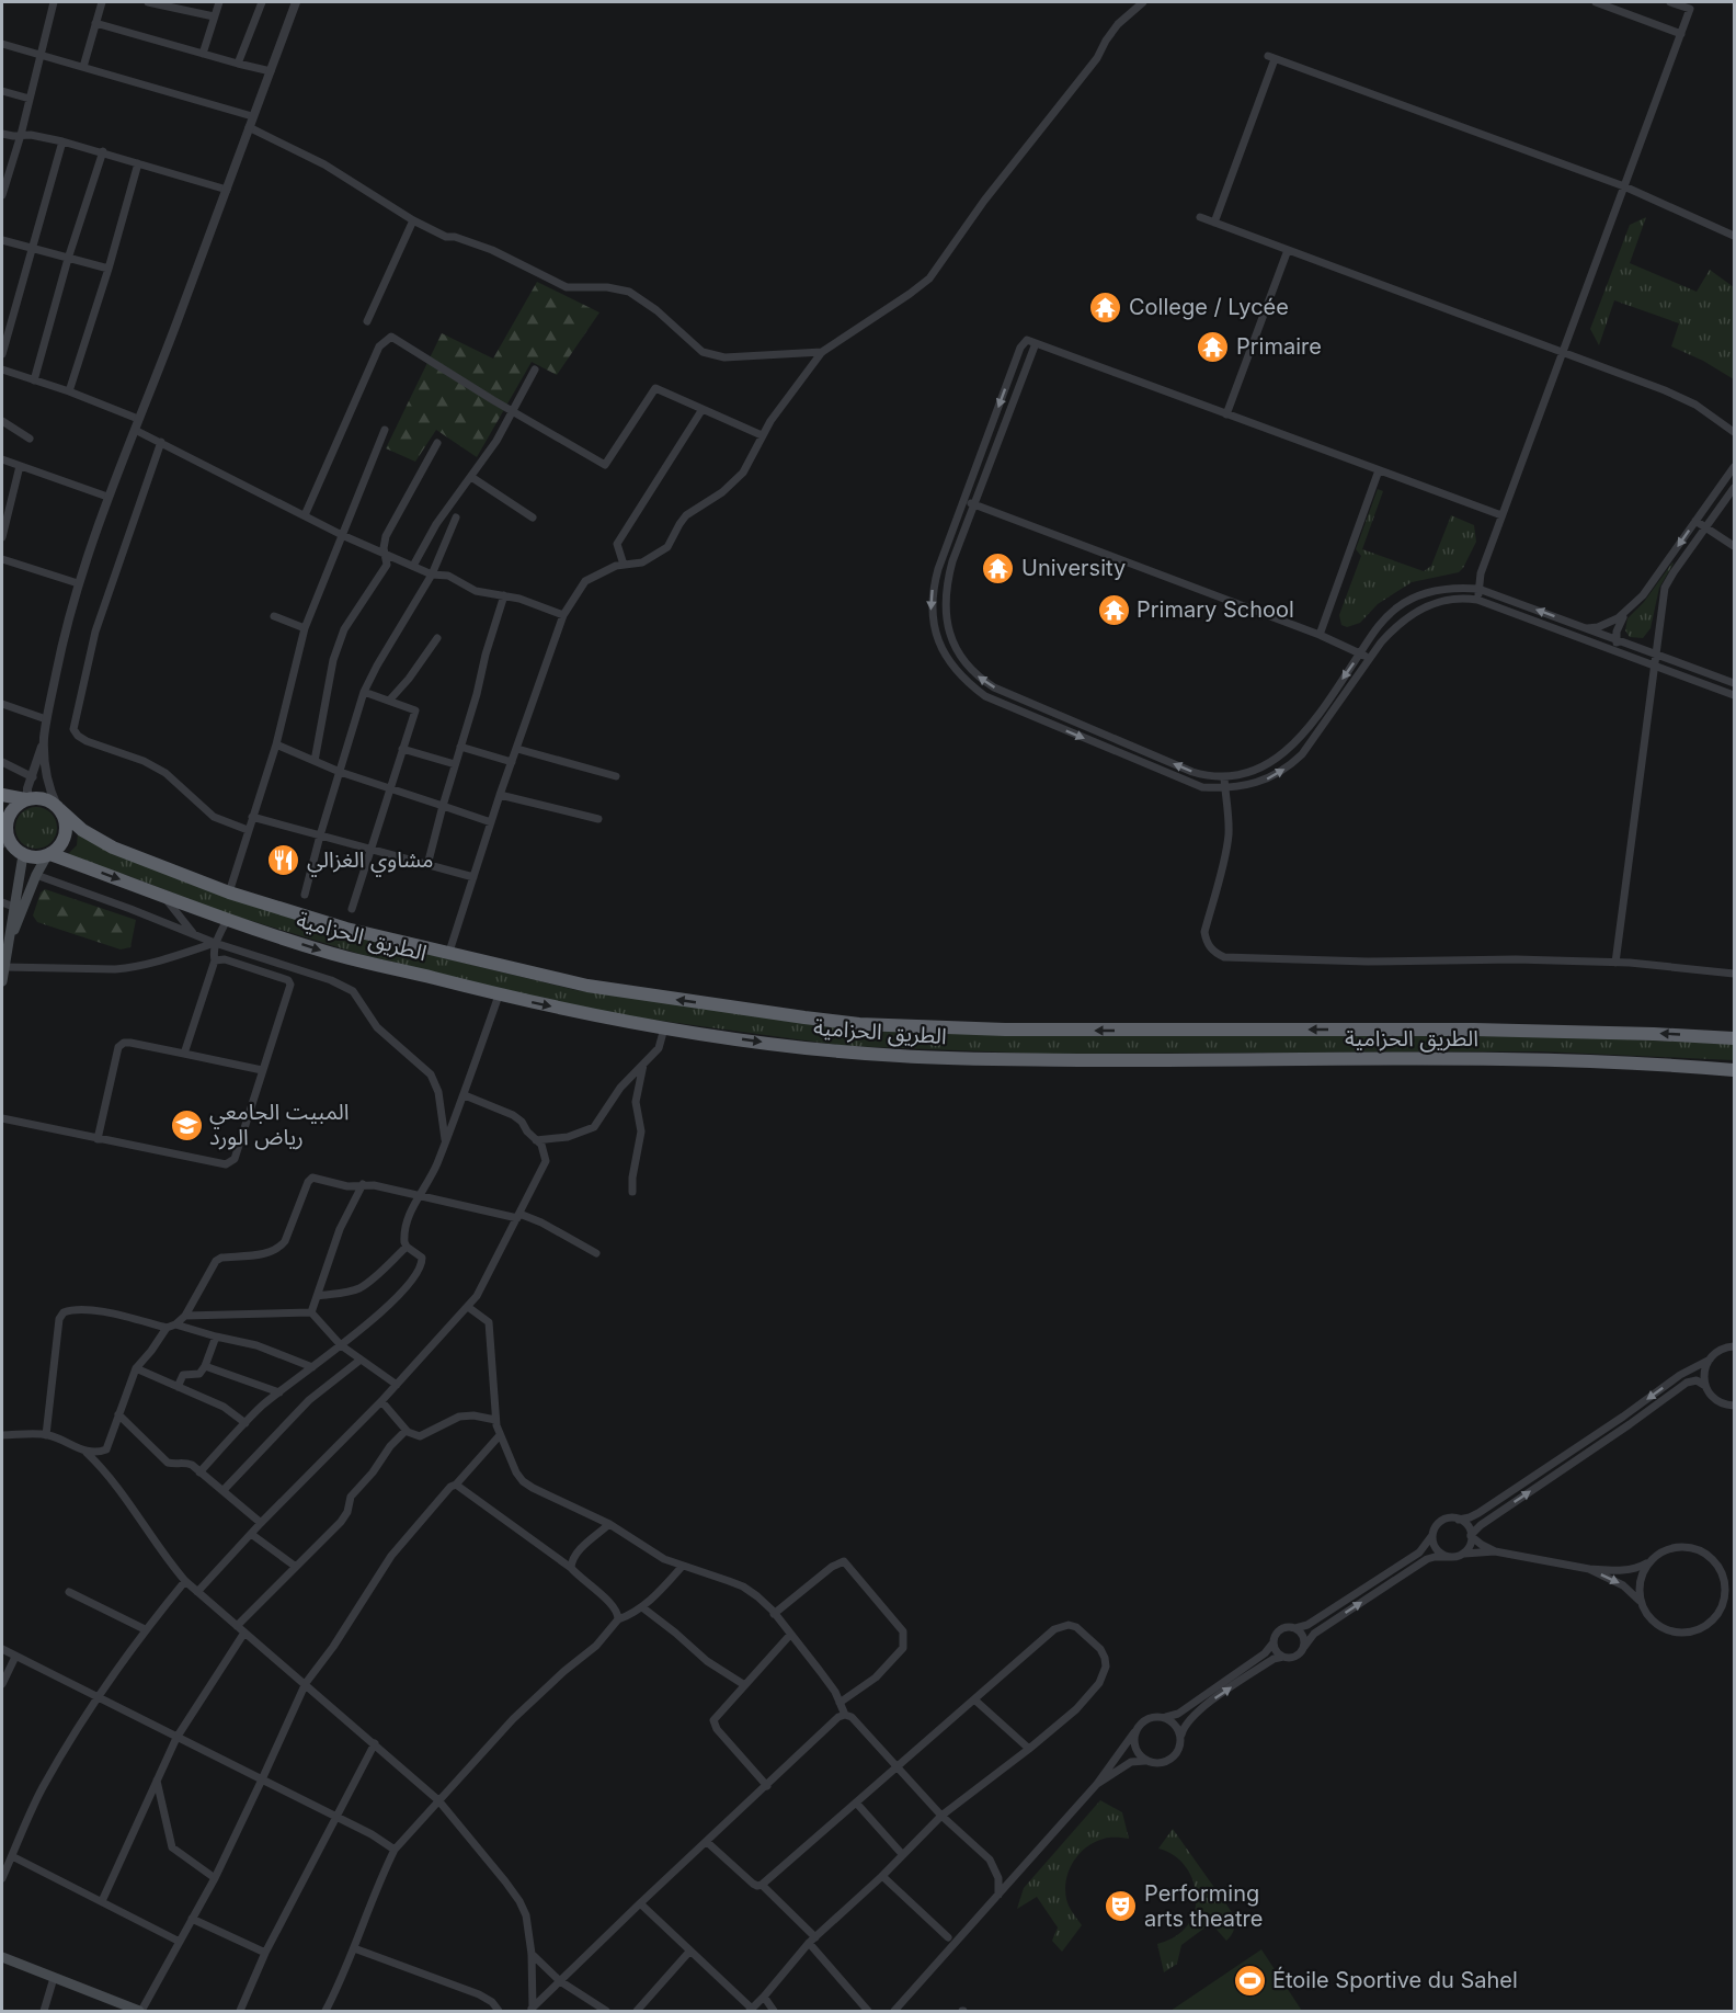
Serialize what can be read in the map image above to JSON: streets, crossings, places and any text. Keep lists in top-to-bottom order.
{
  "streets": {
    "highway": ["الطريق الحزامية"]
  },
  "places": {
    "temple": [
      "College / Lycée",
      "Primaire",
      "University",
      "Primary School"
    ],
    "restaurant": ["مشاوي الغزالي"],
    "school or university": ["المبيت الجامعي رياض الورد"],
    "theatre": ["Performing arts theatre"],
    "sports": ["Étoile Sportive du Sahel"]
  }
}
